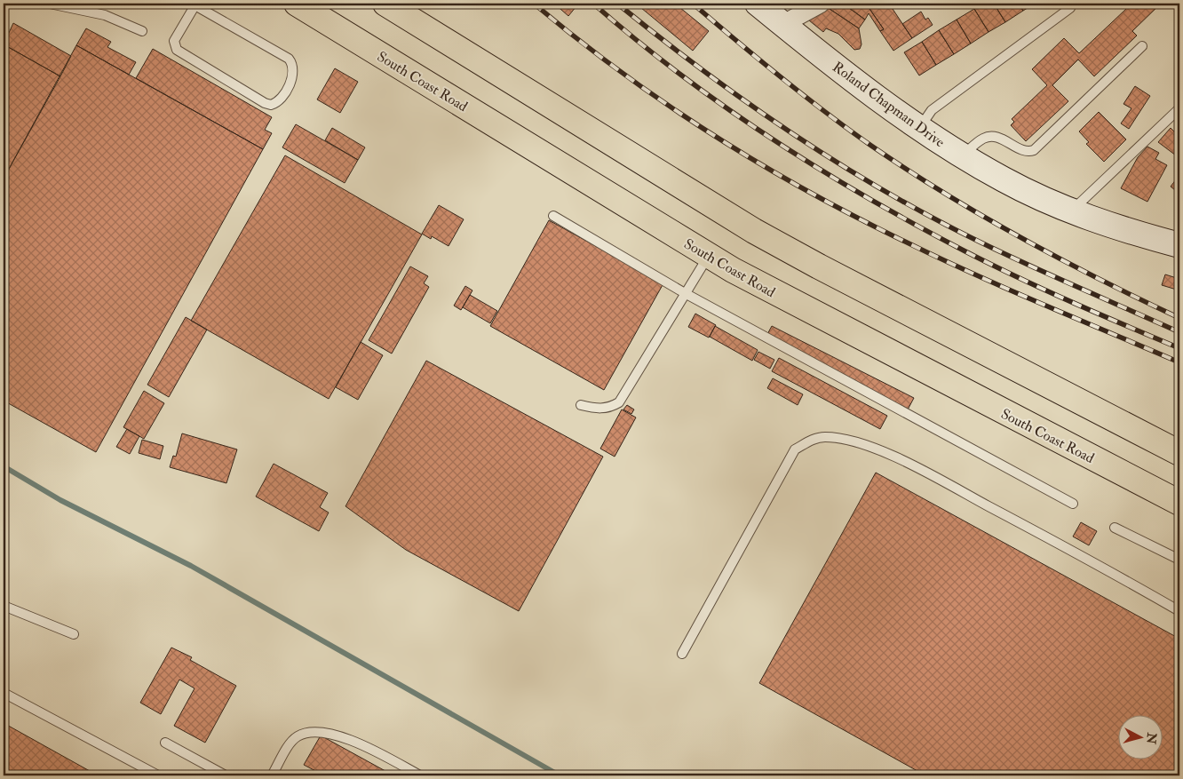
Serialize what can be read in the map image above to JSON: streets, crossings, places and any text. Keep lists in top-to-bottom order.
{
  "streets": {
    "highway": ["South Coast Road"],
    "street": ["Roland Chapman Drive"]
  },
  "north": "right"
}
